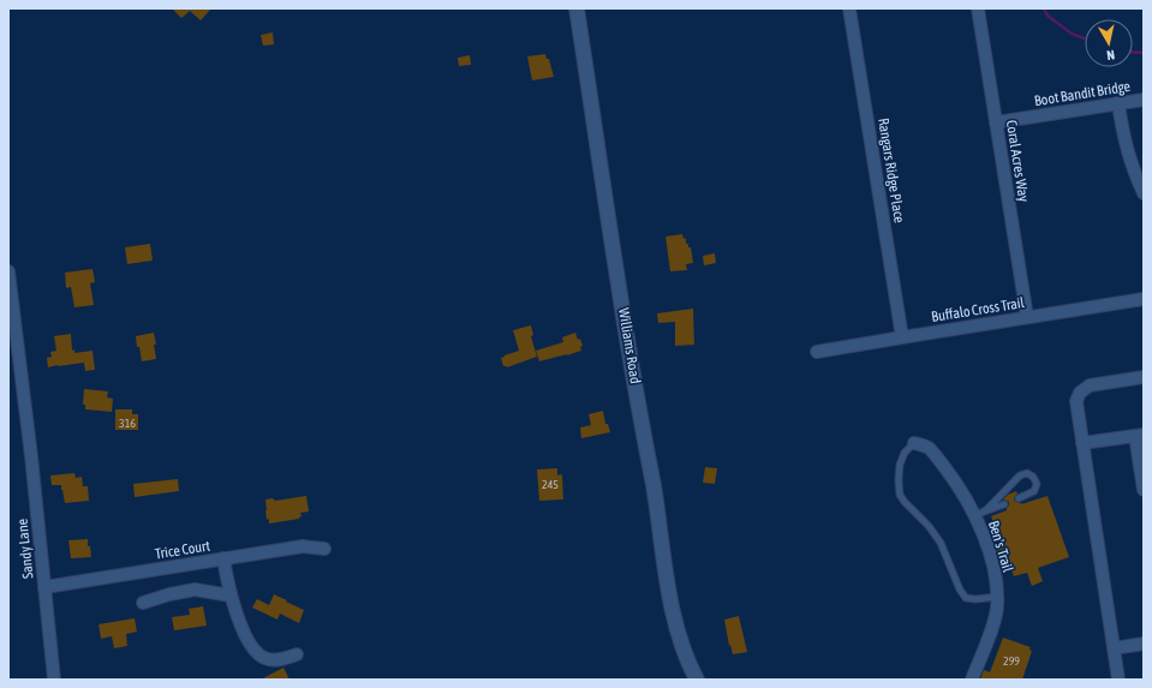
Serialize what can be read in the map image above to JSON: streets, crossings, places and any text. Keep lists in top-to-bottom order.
{
  "streets": {
    "street": [
      "Boot Bandit Bridge",
      "Coral Acres Way",
      "Rangars Ridge Place",
      "Buffalo Cross Trail",
      "Williams Road",
      "Ben's Trail",
      "Sandy Lane",
      "Trice Court"
    ]
  },
  "crossings": [
    ["Boot Bandit Bridge", "Coral Acres Way"],
    ["Coral Acres Way", "Buffalo Cross Trail"],
    ["Rangars Ridge Place", "Buffalo Cross Trail"],
    ["Sandy Lane", "Trice Court"]
  ],
  "house_numbers": ["316", "245", "299"],
  "north": "bottom"
}
